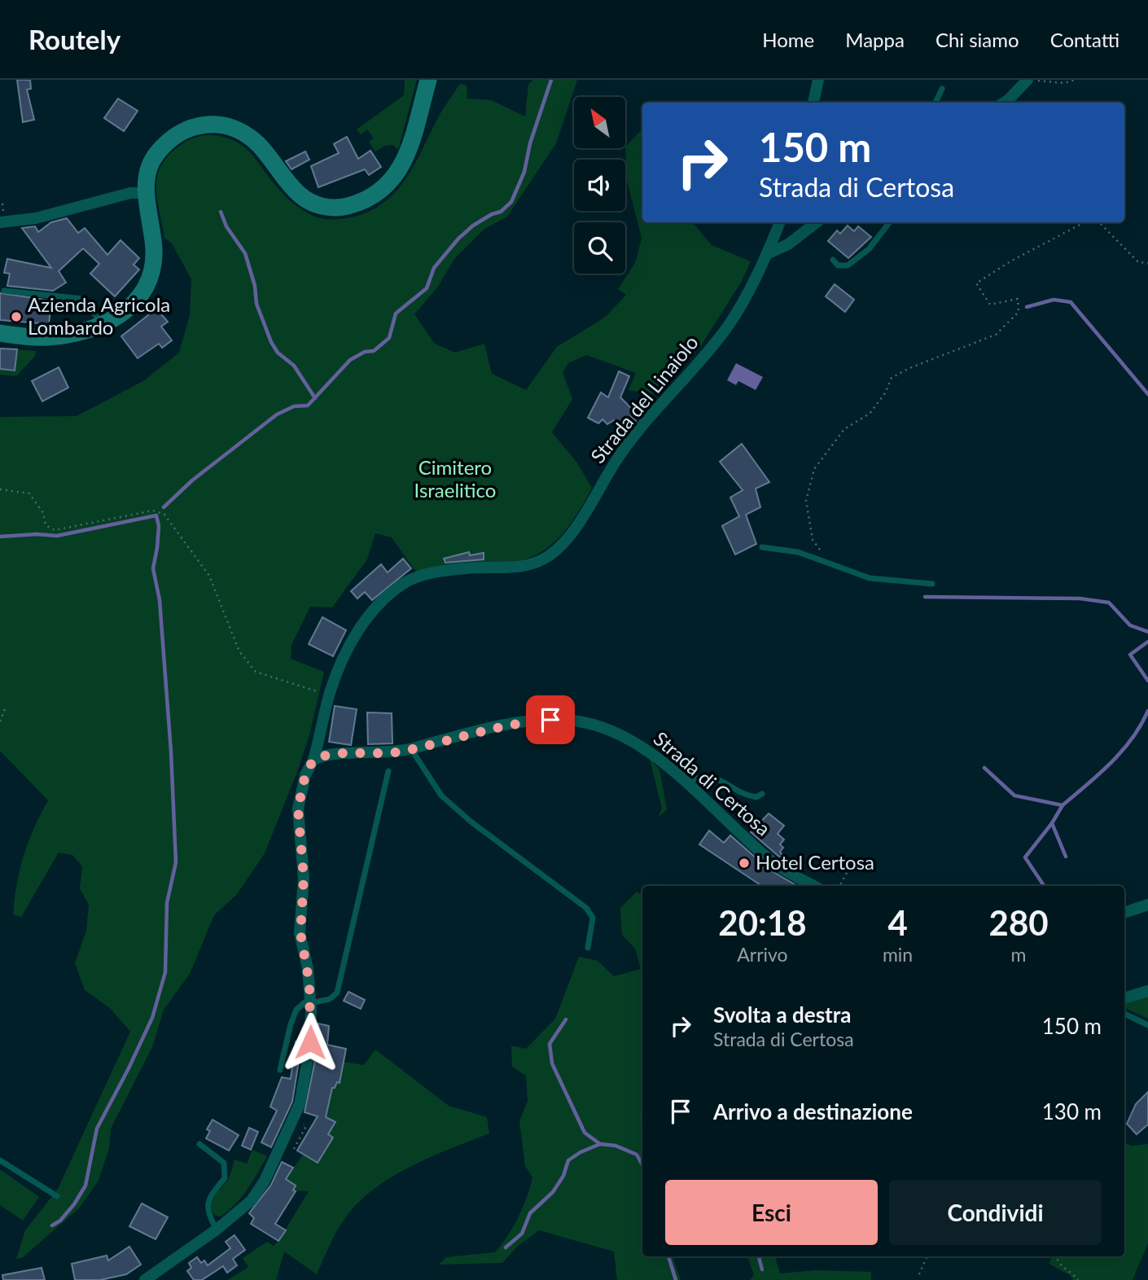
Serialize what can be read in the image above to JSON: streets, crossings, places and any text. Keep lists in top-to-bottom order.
{
  "streets": {
    "street": ["Strada del Linaiolo", "Strada di Certosa"]
  },
  "crossings": [
    ["Strada del Linaiolo", "Strada di Certosa"]
  ],
  "parks": ["Cimitero Israelitico"],
  "places": ["Azienda Agricola Lombardo", "Hotel Certosa"],
  "north": "top left",
  "page": {
    "header": "Routely",
    "nav": [
      "Home",
      "Mappa",
      "Chi siamo",
      "Contatti"
    ],
    "turn": ["150 m", "Strada di Certosa"],
    "eta": [
      "20:18",
      "Arrivo",
      "4",
      "min",
      "280",
      "m"
    ],
    "list": [
      {
        "name": "Svolta a destra",
        "note": "Strada di Certosa",
        "value": "150 m"
      },
      {
        "name": "Arrivo a destinazione",
        "value": "130 m"
      }
    ],
    "buttons": ["Esci", "Condividi"]
  }
}
